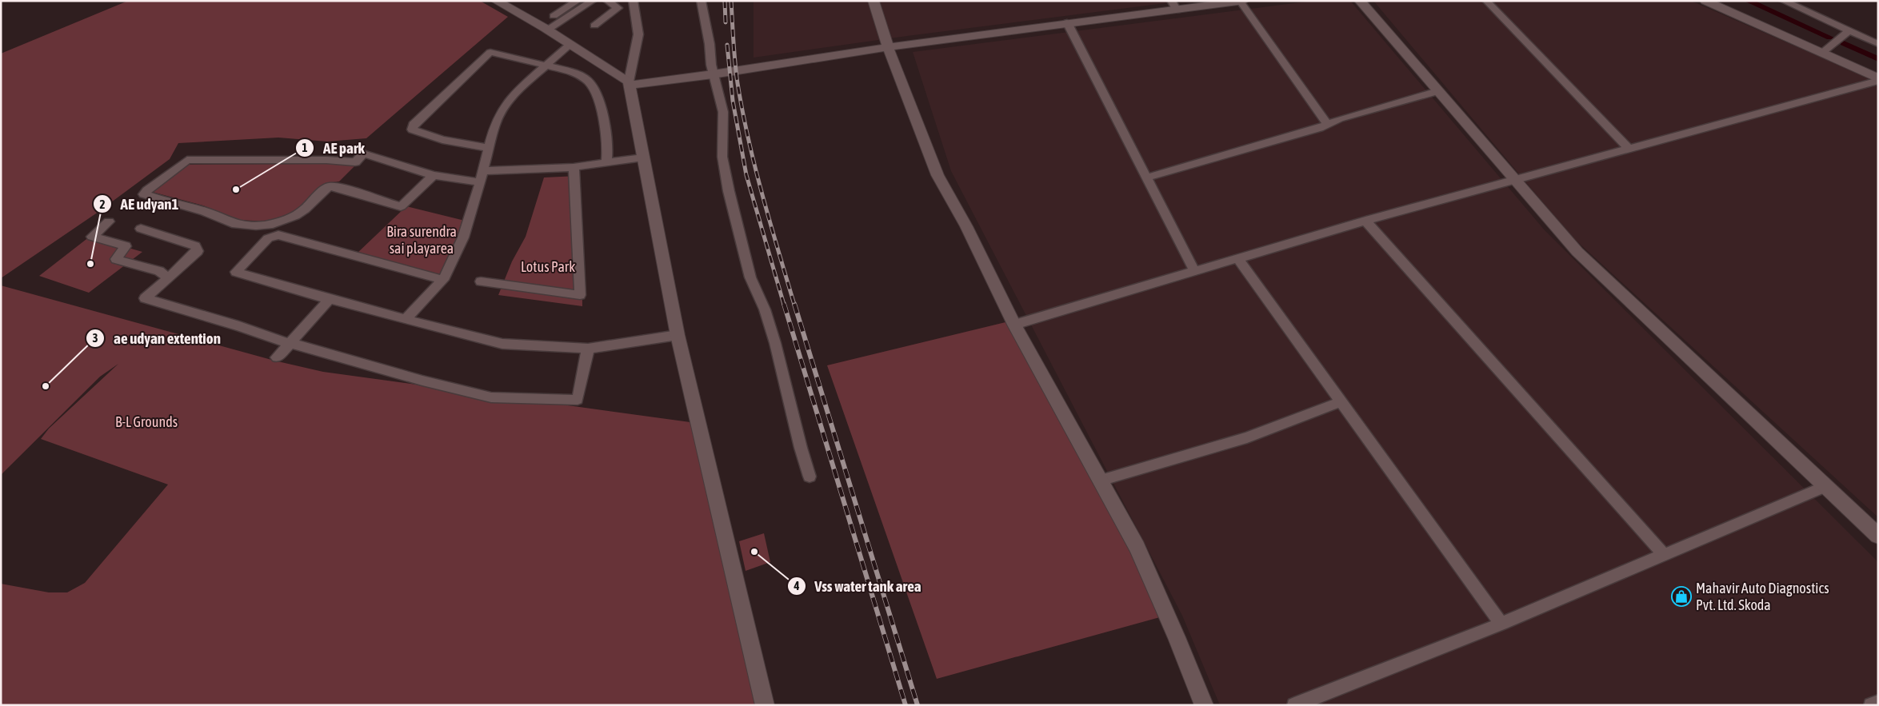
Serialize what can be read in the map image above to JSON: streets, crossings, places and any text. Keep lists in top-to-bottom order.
{
  "parks": ["Bira surendra sai playarea", "Lotus Park", "B-L Grounds"],
  "places": {
    "other": [
      "AE park",
      "AE udyan1",
      "ae udyan extention",
      "Vss water tank area"
    ],
    "shop": ["Mahavir Auto Diagnostics Pvt. Ltd. Skoda"]
  }
}
